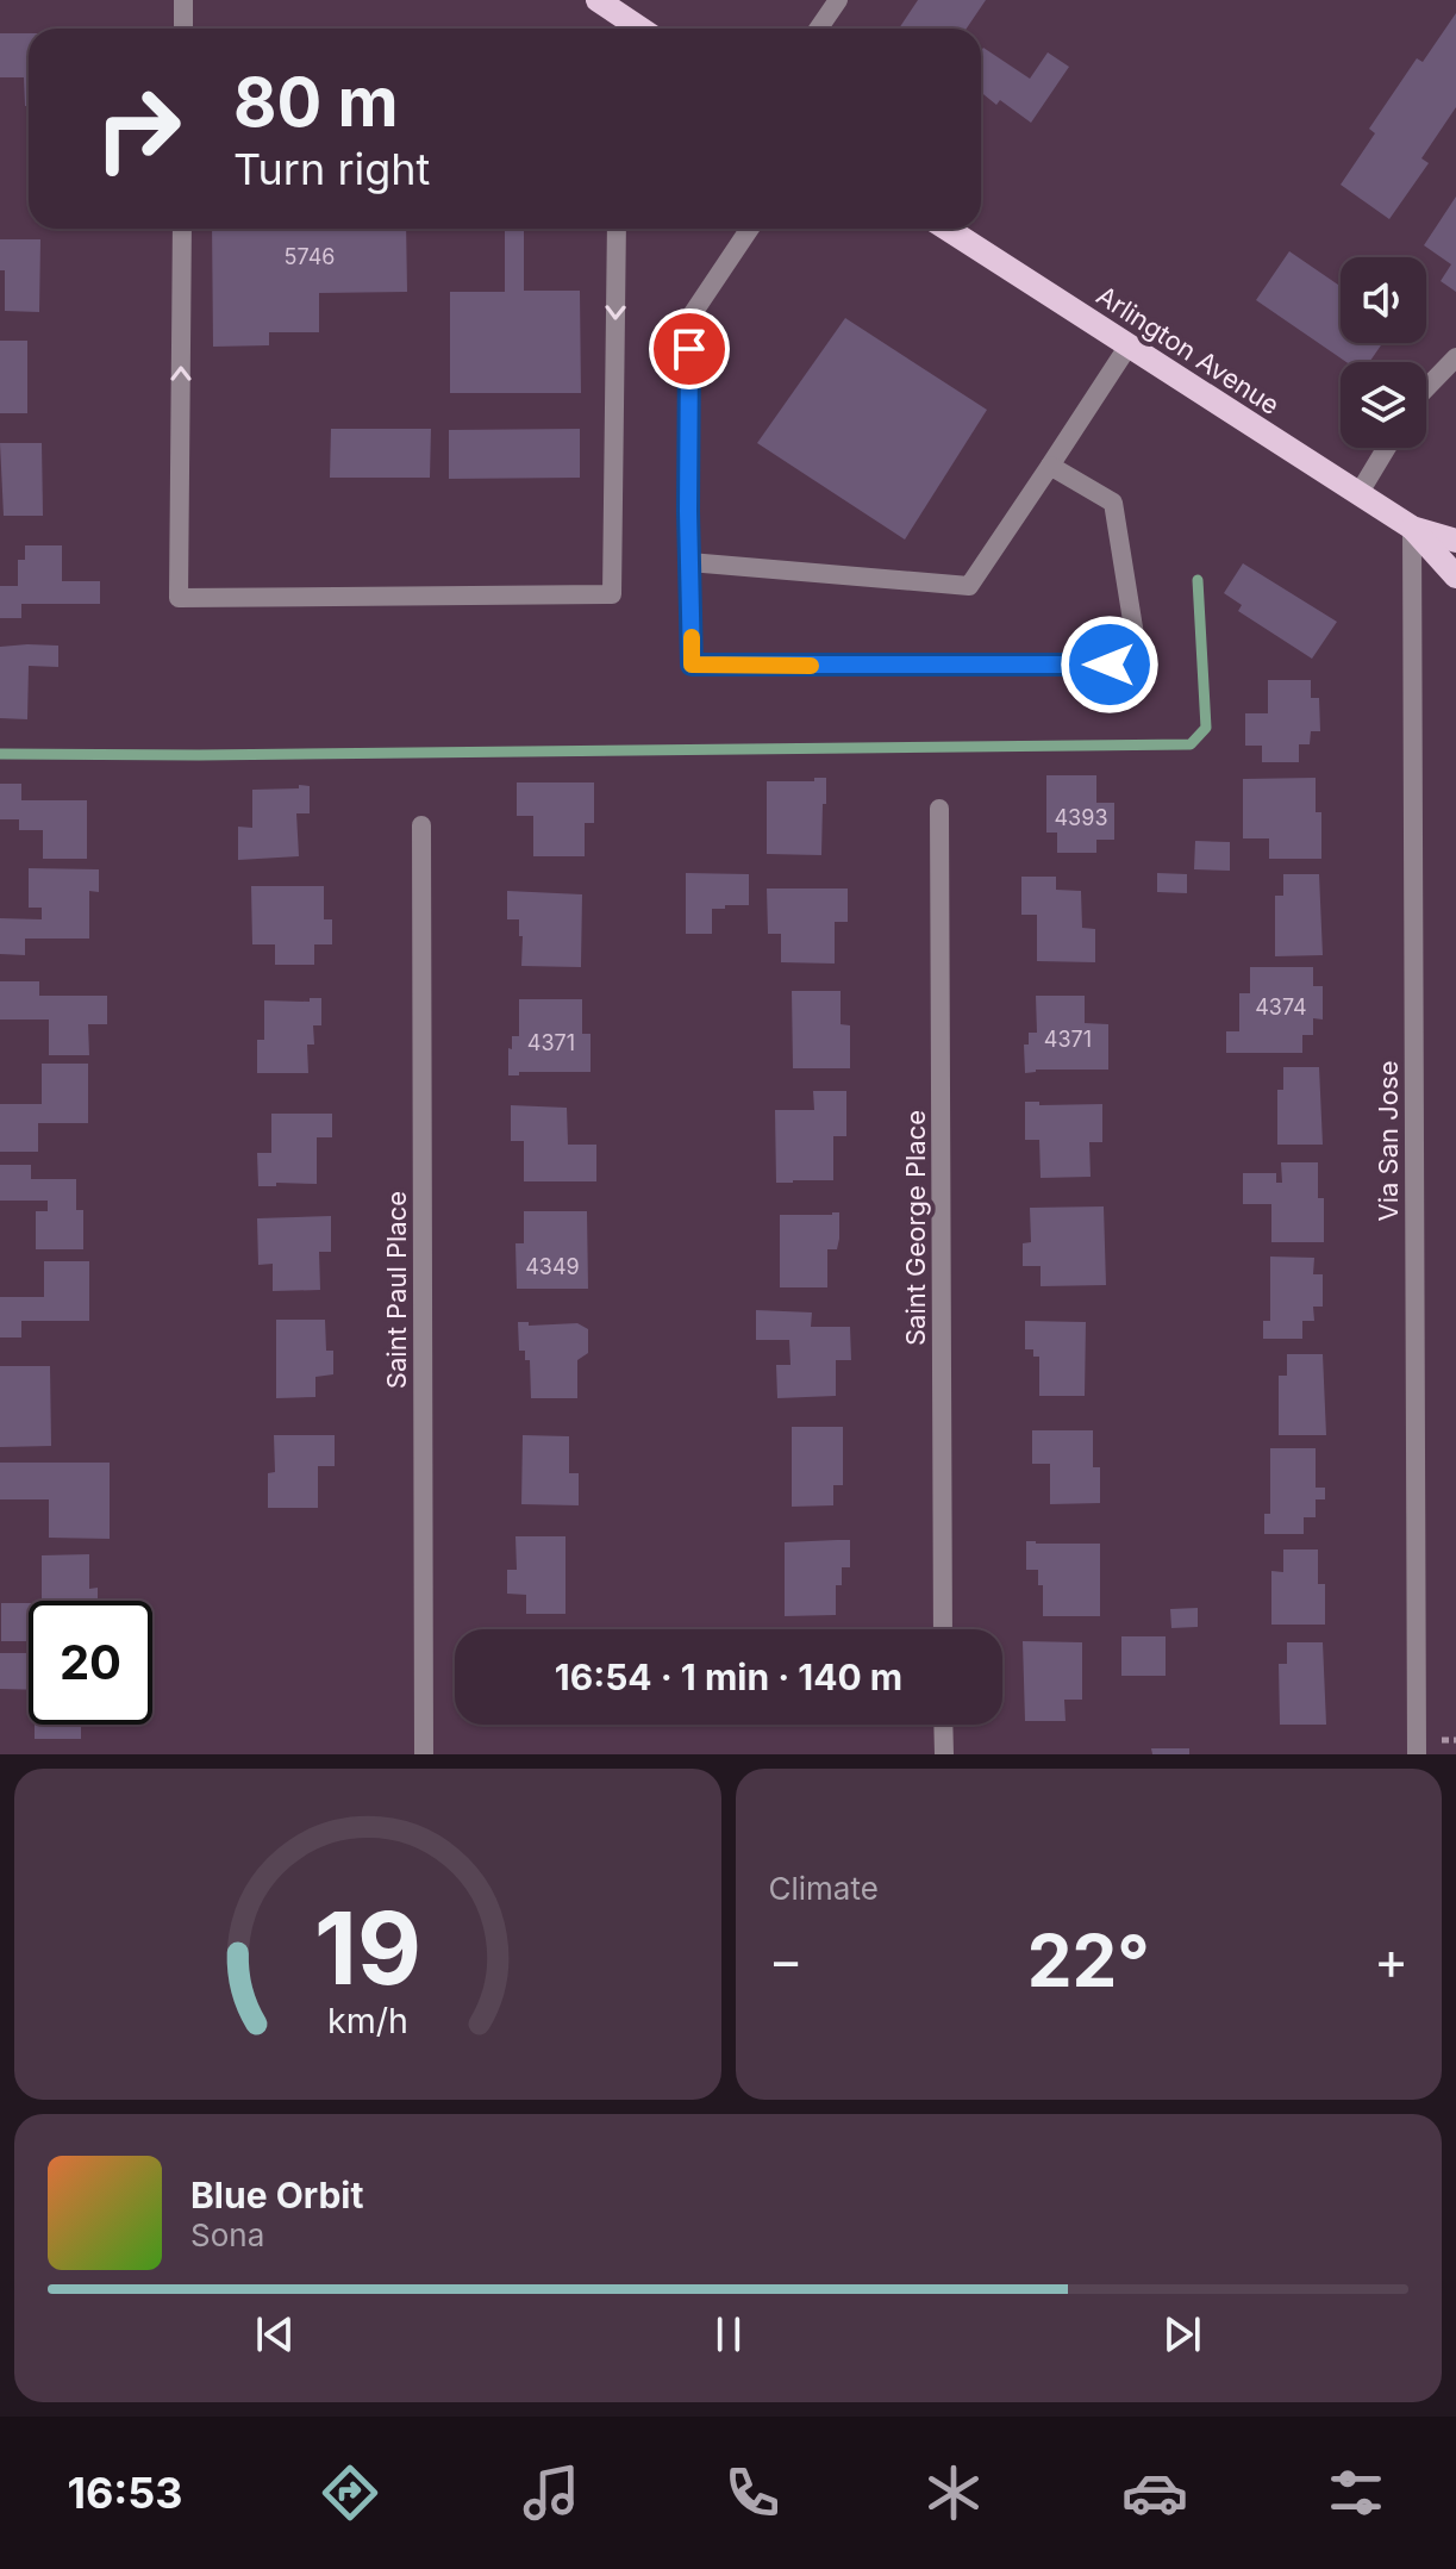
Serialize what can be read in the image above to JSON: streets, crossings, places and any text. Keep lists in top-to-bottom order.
{
  "streets": {
    "main road": ["Arlington Avenue"],
    "street": ["Via San Jose", "Saint George Place", "Saint Paul Place"]
  },
  "crossings": [
    ["Arlington Avenue", "Via San Jose"]
  ],
  "house_numbers": [
    "5746",
    "4393",
    "4374",
    "4371",
    "4371",
    "4349"
  ],
  "page": {
    "turn": ["80 m", "Turn right"],
    "limit": "20",
    "trip": "16:54 · 1 min · 140 m",
    "tile": "Climate",
    "heat": ["−", "22°", "+"],
    "song": ["Blue Orbit", "Sona"],
    "tabs": "16:53",
    "gauge": ["19", "km/h"]
  }
}
